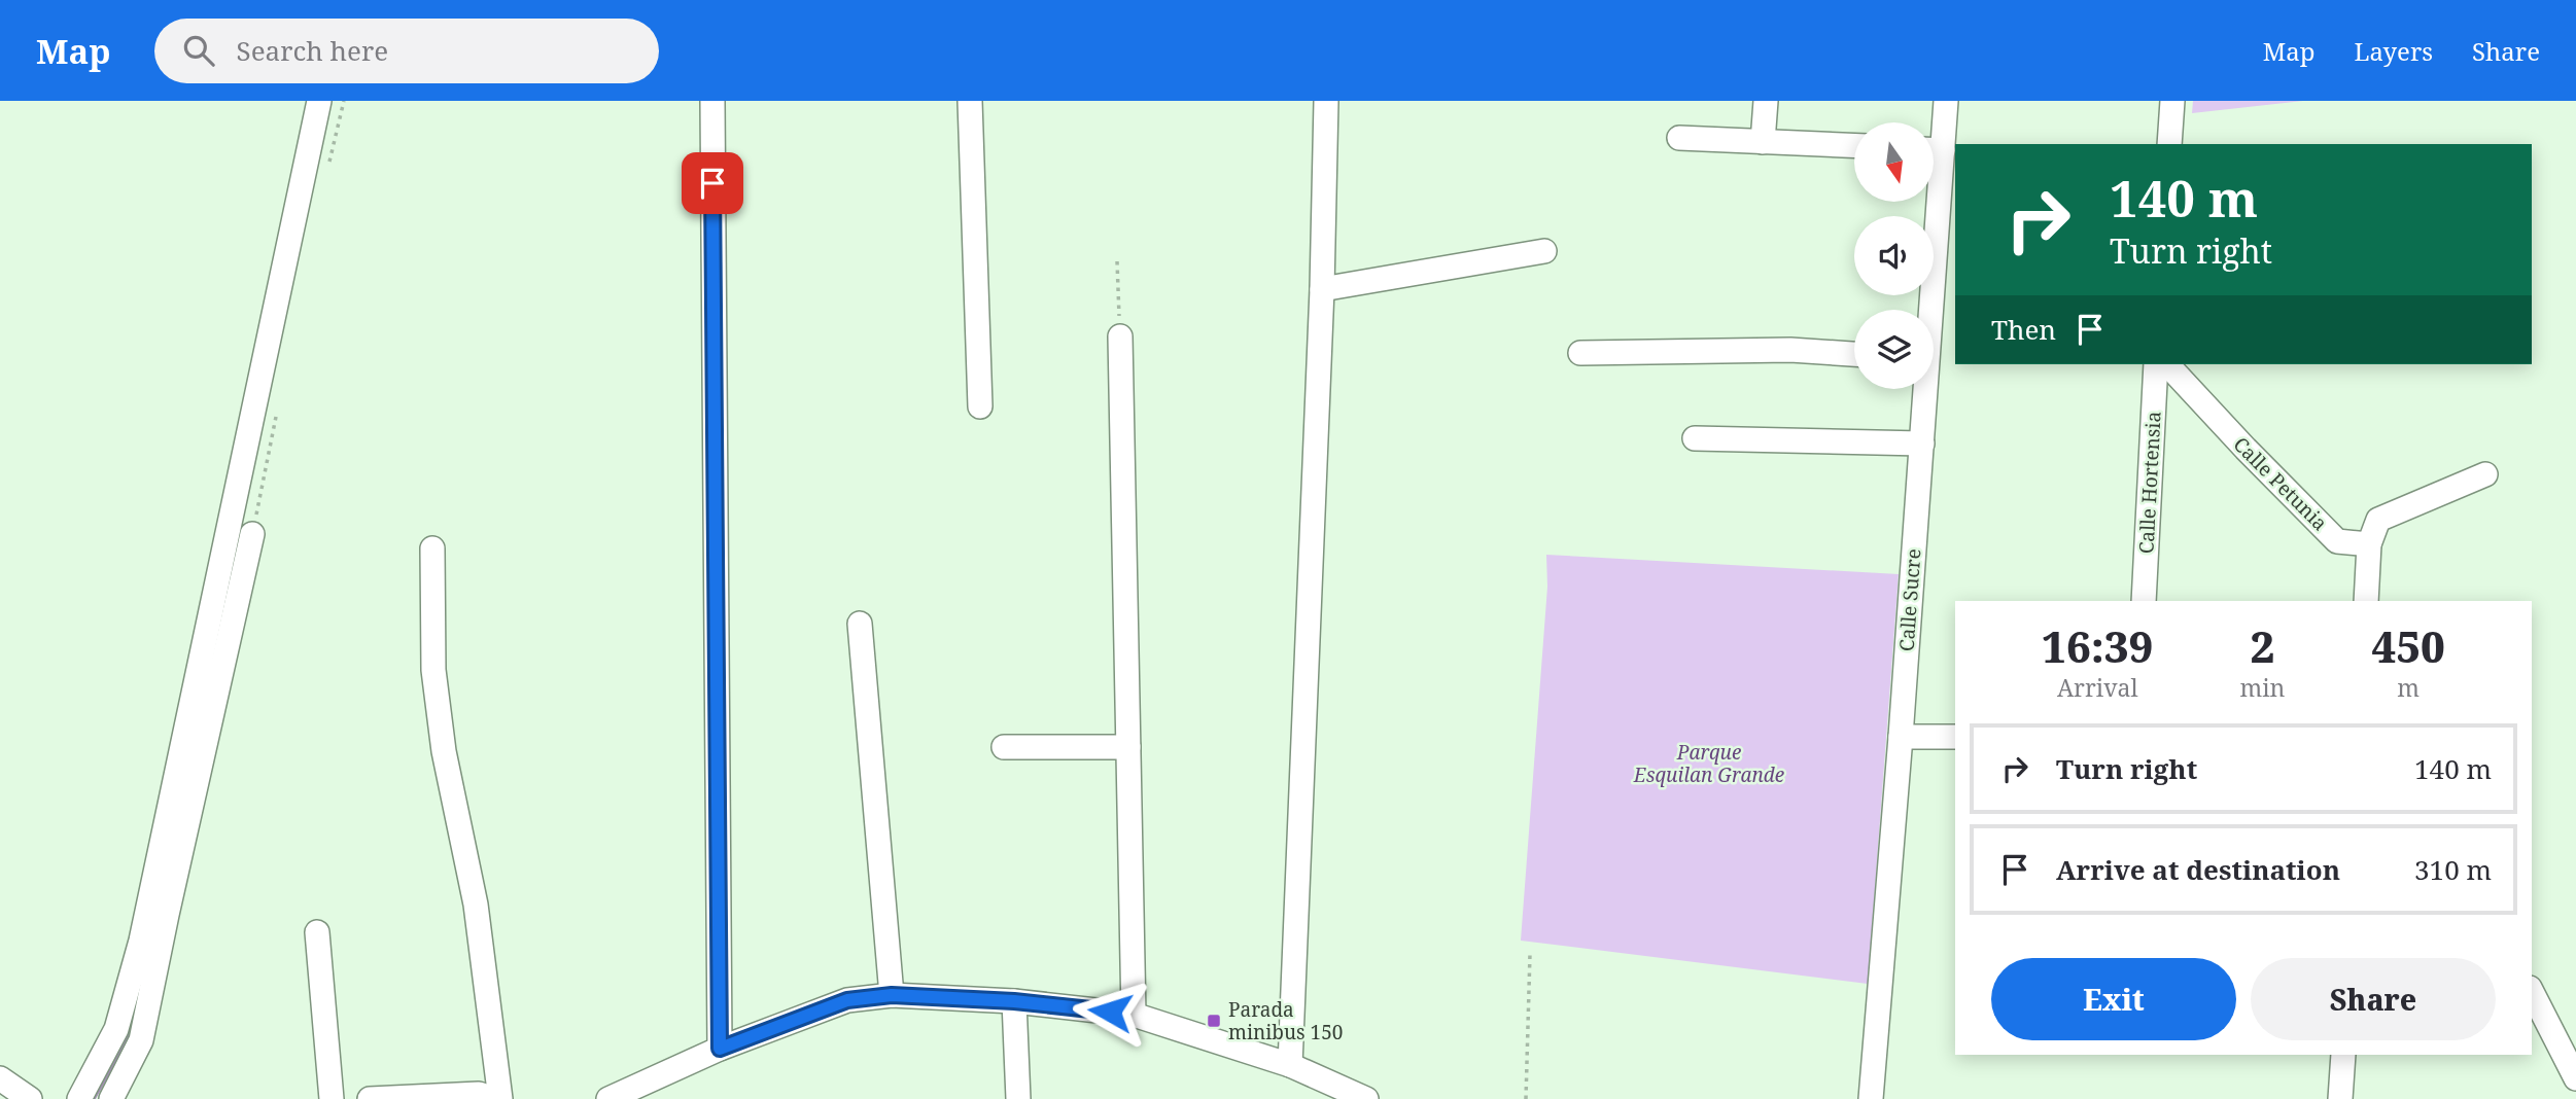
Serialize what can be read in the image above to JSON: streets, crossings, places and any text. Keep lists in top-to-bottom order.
{
  "streets": {
    "street": ["Calle Hortensia", "Calle Petunia", "Calle Sucre"]
  },
  "parks": ["Parque Esquilan Grande"],
  "places": {
    "transit": ["Parada minibus 150"]
  },
  "north": "bottom",
  "page": {
    "header": "Map",
    "search": "Search here",
    "nav": ["Map", "Layers", "Share"],
    "turn": ["140 m", "Turn right"],
    "then": "Then",
    "eta": [
      "16:39",
      "Arrival",
      "2",
      "min",
      "450",
      "m"
    ],
    "list": [
      {
        "name": "Turn right",
        "value": "140 m"
      },
      {
        "name": "Arrive at destination",
        "value": "310 m"
      }
    ],
    "buttons": ["Exit", "Share"]
  }
}
